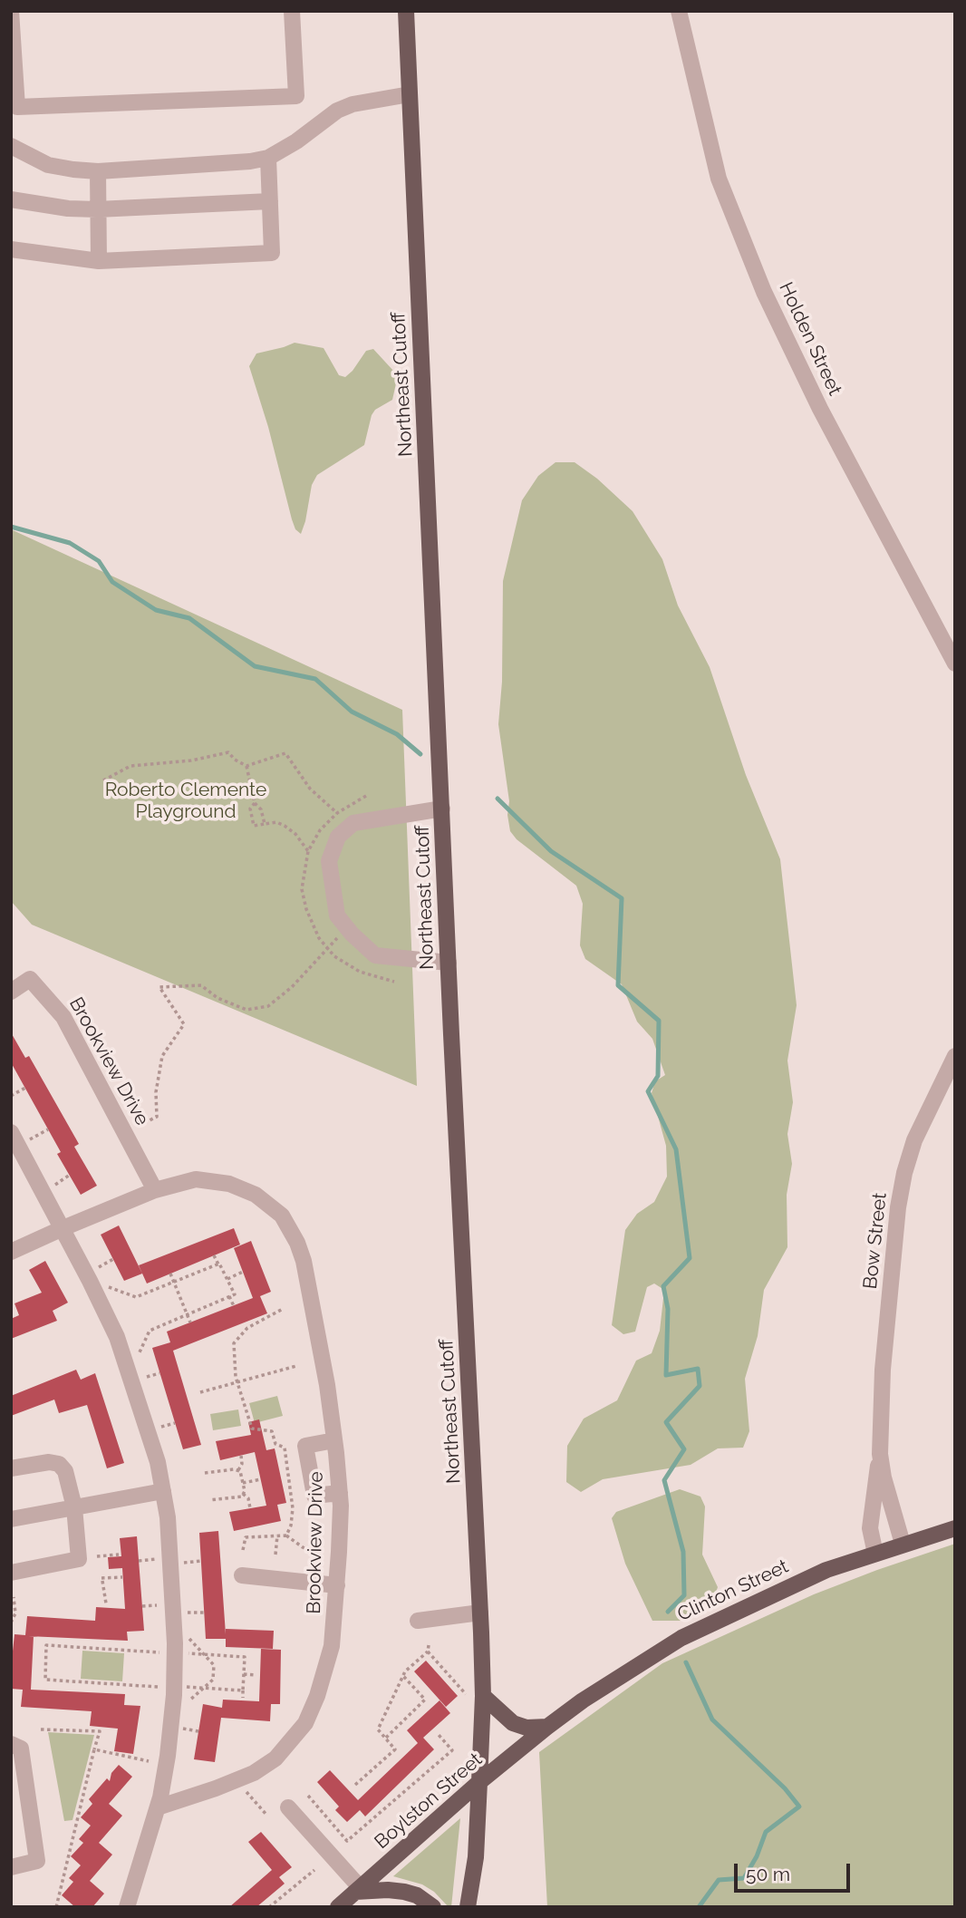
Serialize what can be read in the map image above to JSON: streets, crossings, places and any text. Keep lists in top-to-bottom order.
{
  "streets": {
    "main road": ["Northeast Cutoff", "Clinton Street", "Boylston Street"],
    "street": ["Holden Street", "Brookview Drive", "Bow Street"]
  },
  "crossings": [
    ["Northeast Cutoff", "Boylston Street"],
    ["Bow Street", "Clinton Street"],
    ["Clinton Street", "Boylston Street"]
  ],
  "parks": ["Roberto Clemente Playground"],
  "scale_bar": "50 m"
}
